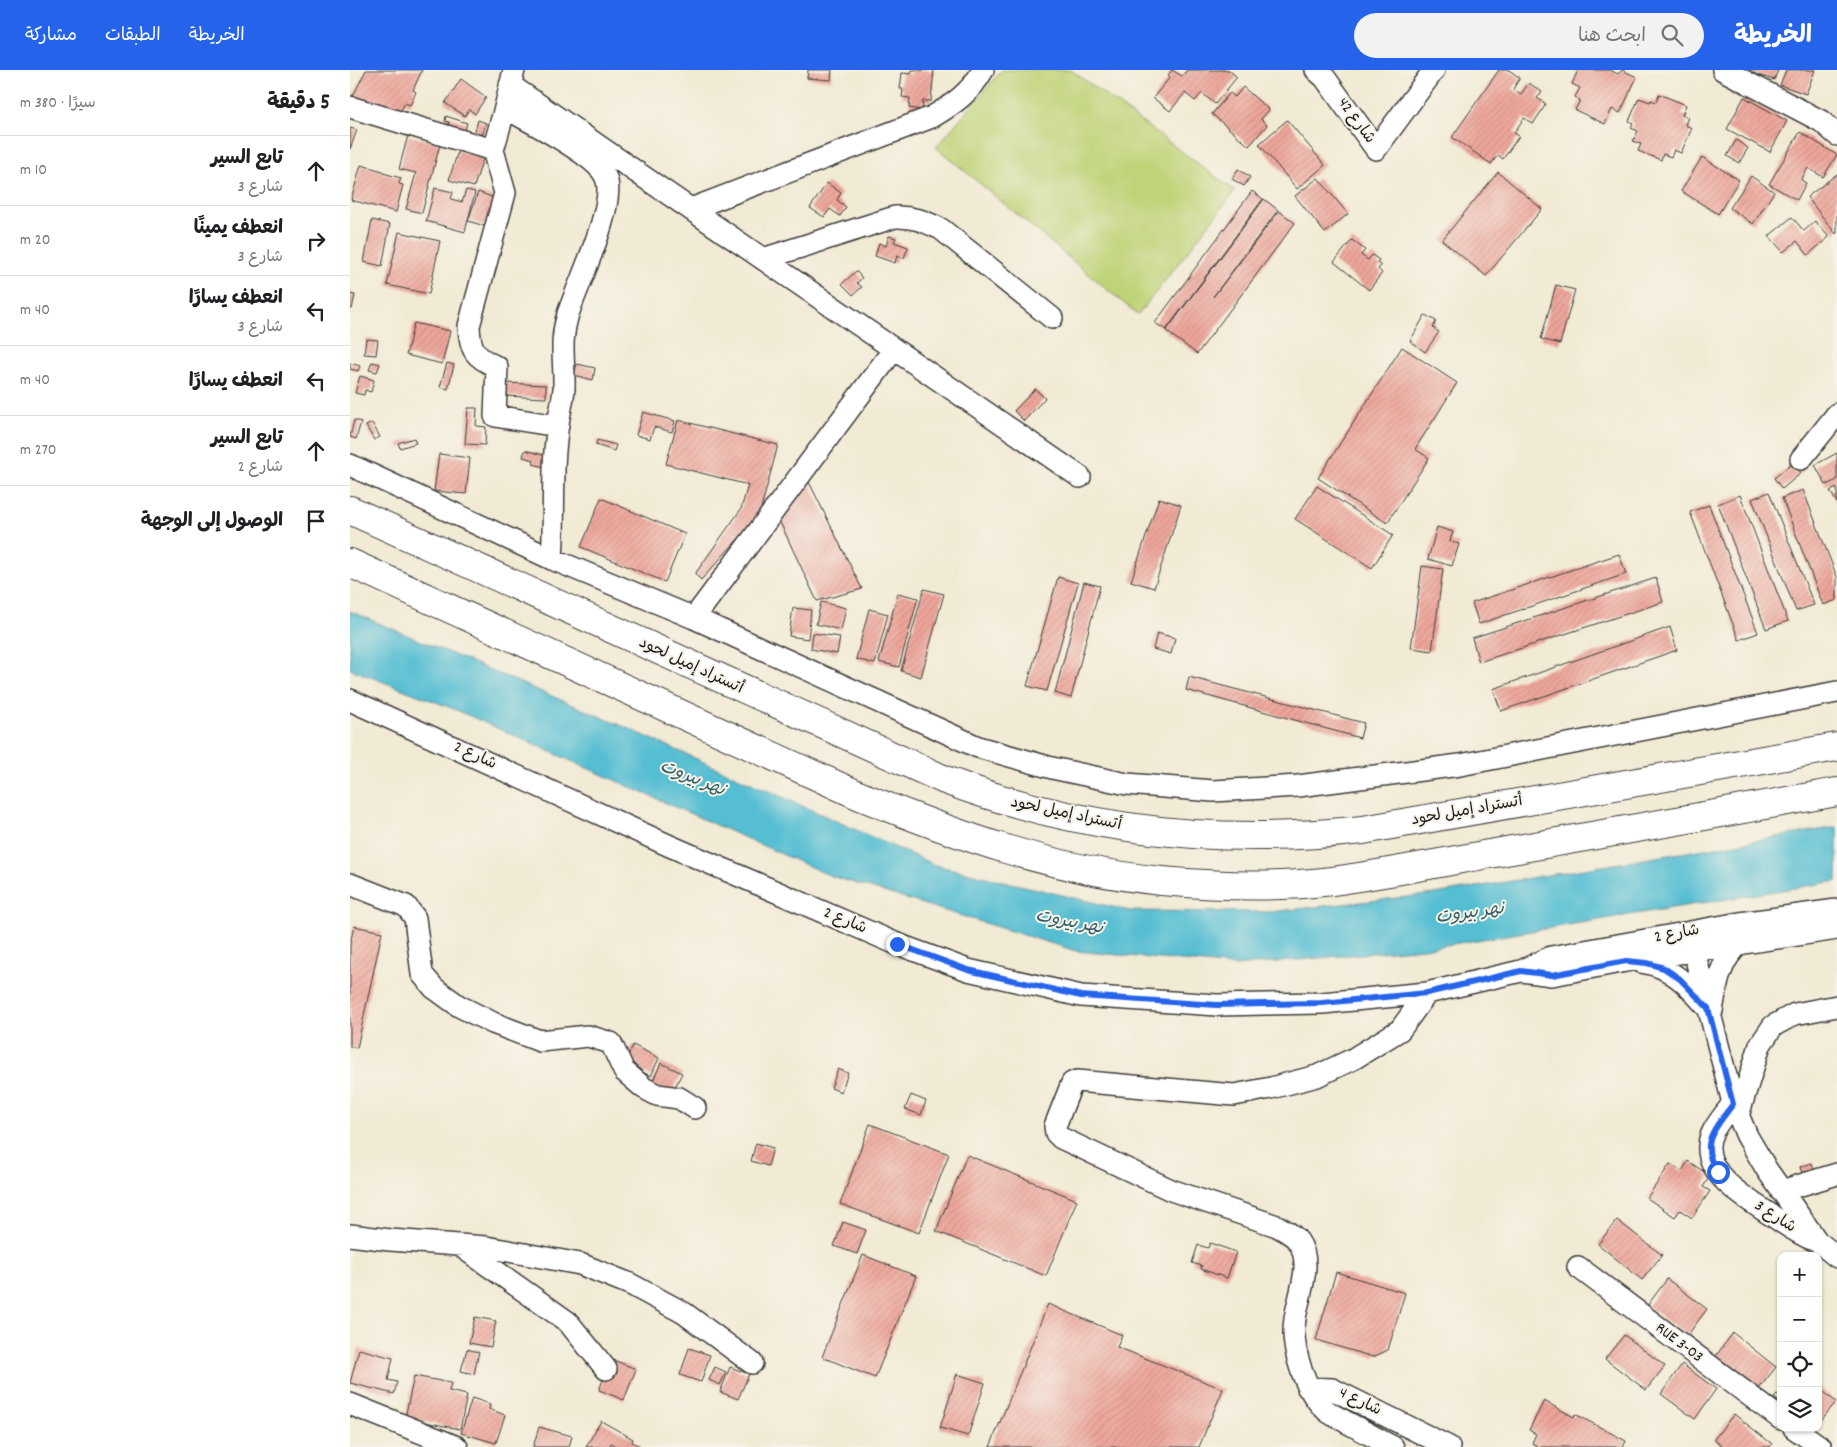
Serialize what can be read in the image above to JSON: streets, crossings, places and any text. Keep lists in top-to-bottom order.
{
  "streets": {
    "highway": ["أتستراد إميل لحود"],
    "street": [
      "شارع 42",
      "شارع 2",
      "شارع 3",
      "RUE 3-03",
      "شارع 4"
    ]
  },
  "crossings": [
    ["شارع 2", "شارع 3"]
  ],
  "water": ["نهر بيروت"],
  "page": {
    "header": "الخريطة",
    "search": "ابحث هنا",
    "nav": ["الخريطة", "الطبقات", "مشاركة"],
    "heading": ["5 دقيقة", "سيرًا · 380 m"],
    "list": [
      ["تابع السير", "شارع 3", "10 m"],
      ["انعطف يمينًا", "شارع 3", "20 m"],
      ["انعطف يسارًا", "شارع 3", "40 m"],
      ["انعطف يسارًا", "40 m"],
      ["تابع السير", "شارع 2", "270 m"],
      "الوصول إلى الوجهة"
    ],
    "map_buttons": ["+", "−"]
  }
}
